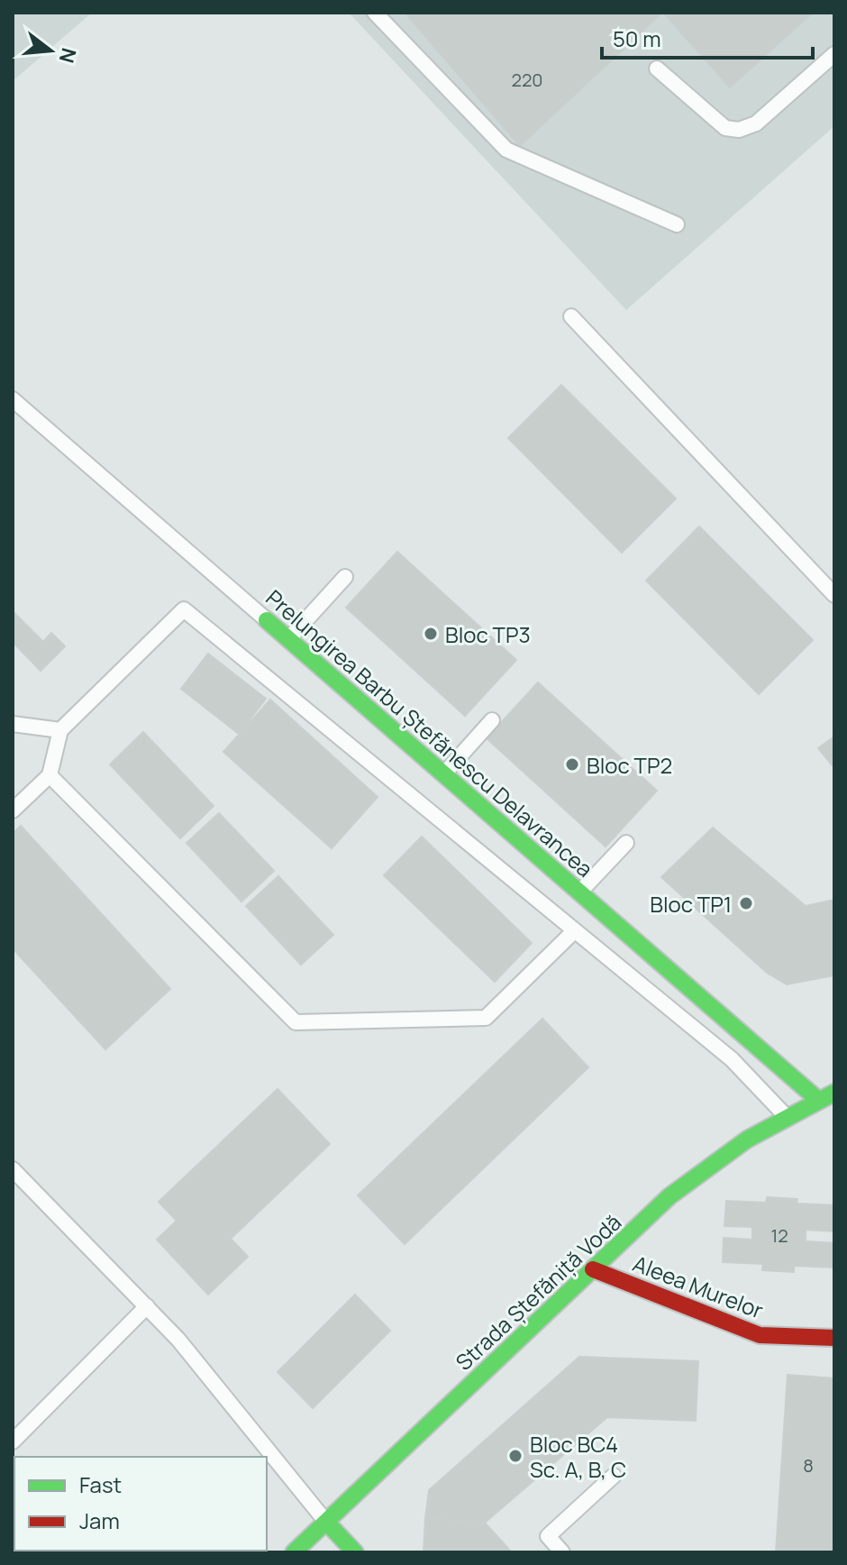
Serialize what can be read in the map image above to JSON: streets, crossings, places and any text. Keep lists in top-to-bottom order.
{
  "streets": {
    "street": ["Prelungirea Barbu Ștefănescu Delavrancea", "Aleea Murelor", "Strada Ștefăniță Vodă"]
  },
  "crossings": [
    ["Prelungirea Barbu Ștefănescu Delavrancea", "Strada Ștefăniță Vodă"],
    ["Aleea Murelor", "Strada Ștefăniță Vodă"]
  ],
  "places": [
    "Bloc TP3",
    "Bloc TP2",
    "Bloc TP1",
    "Bloc BC4 Sc. A, B, C"
  ],
  "house_numbers": ["220", "12", "8"],
  "legend": ["Fast", "Jam"],
  "scale_bar": "50 m",
  "north": "right"
}
